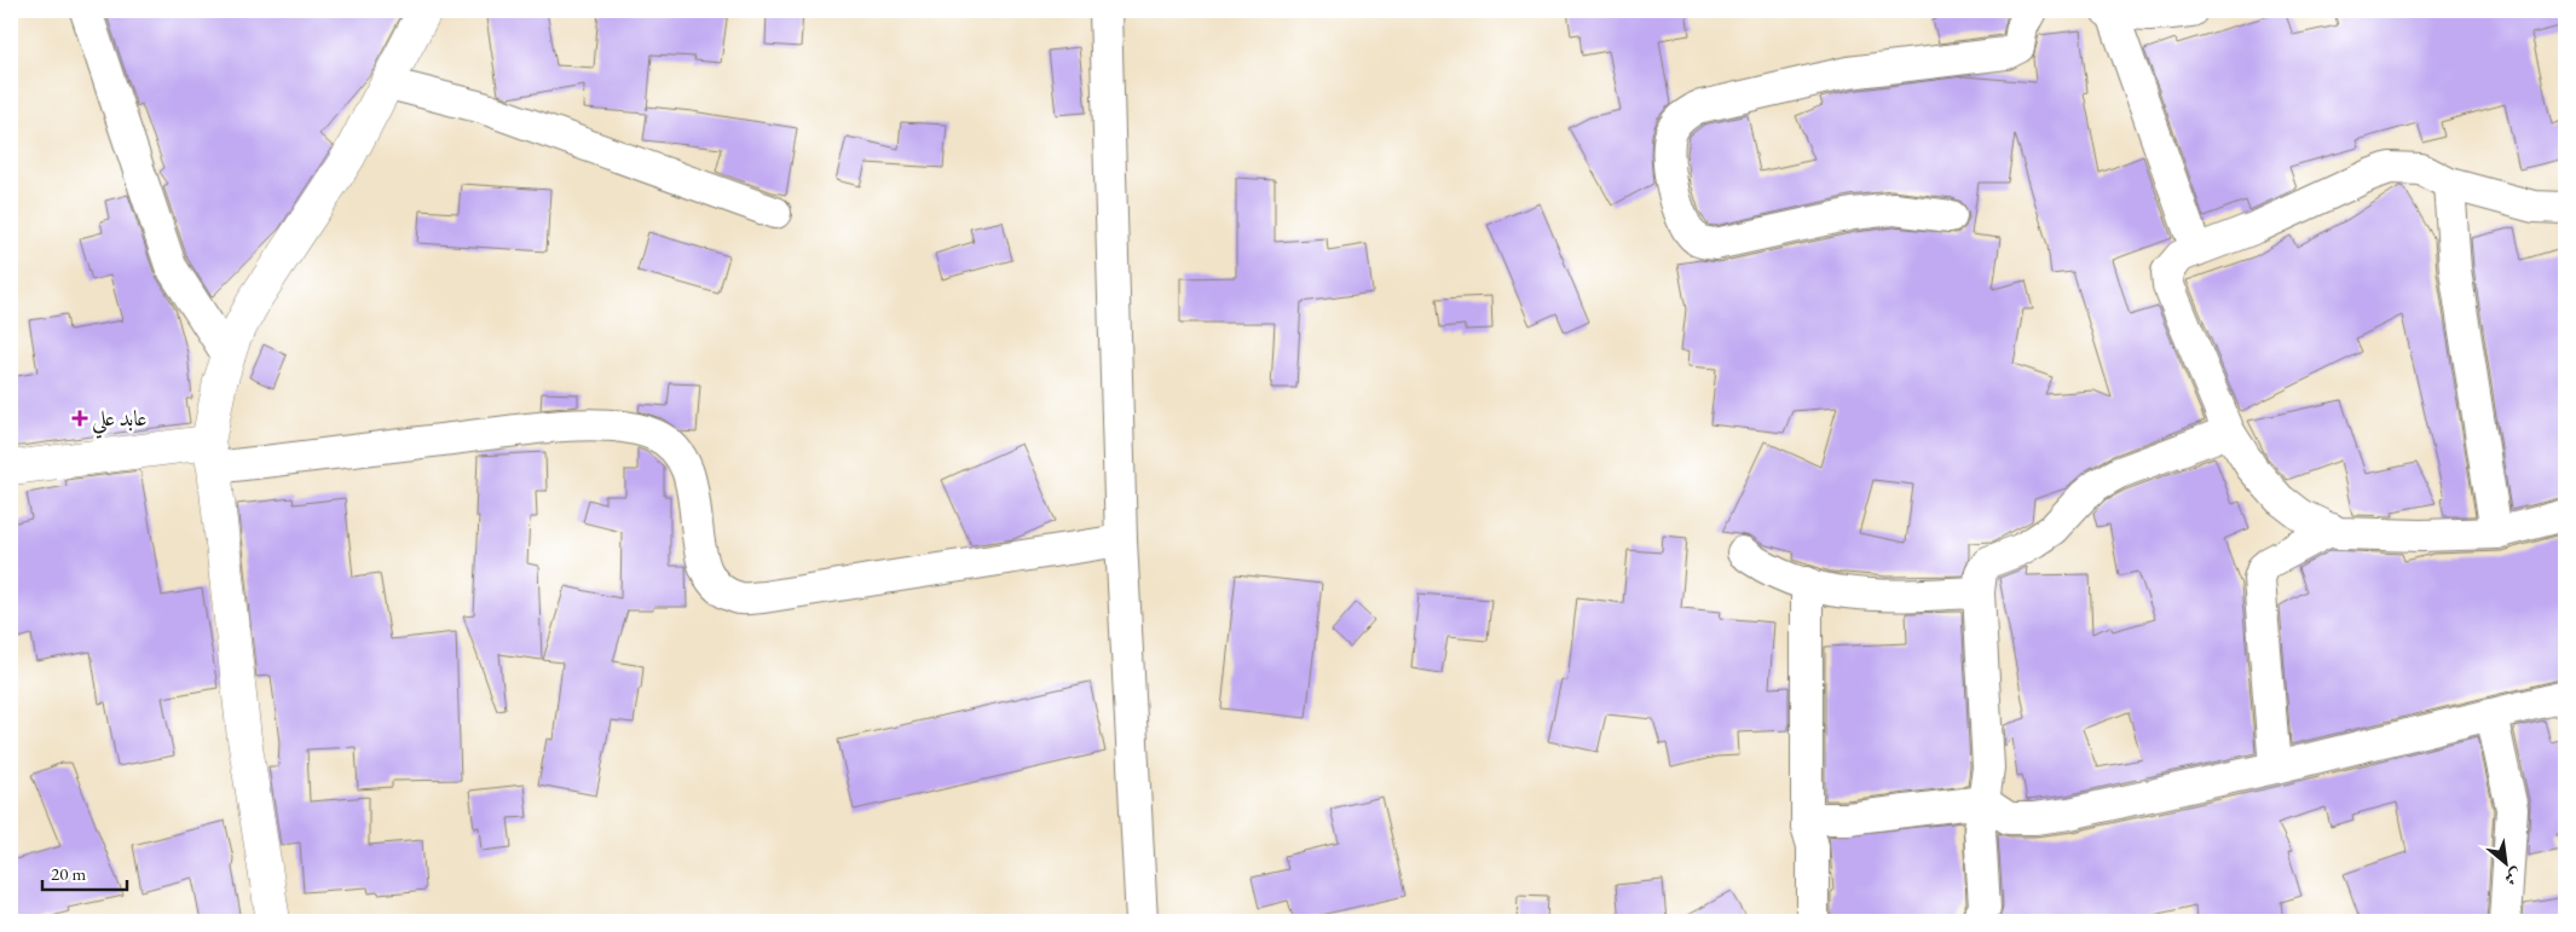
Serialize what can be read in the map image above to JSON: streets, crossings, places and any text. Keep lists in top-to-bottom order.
{
  "places": {
    "health": ["عابد علي"]
  },
  "scale_bar": "20 m",
  "north": "bottom right"
}
